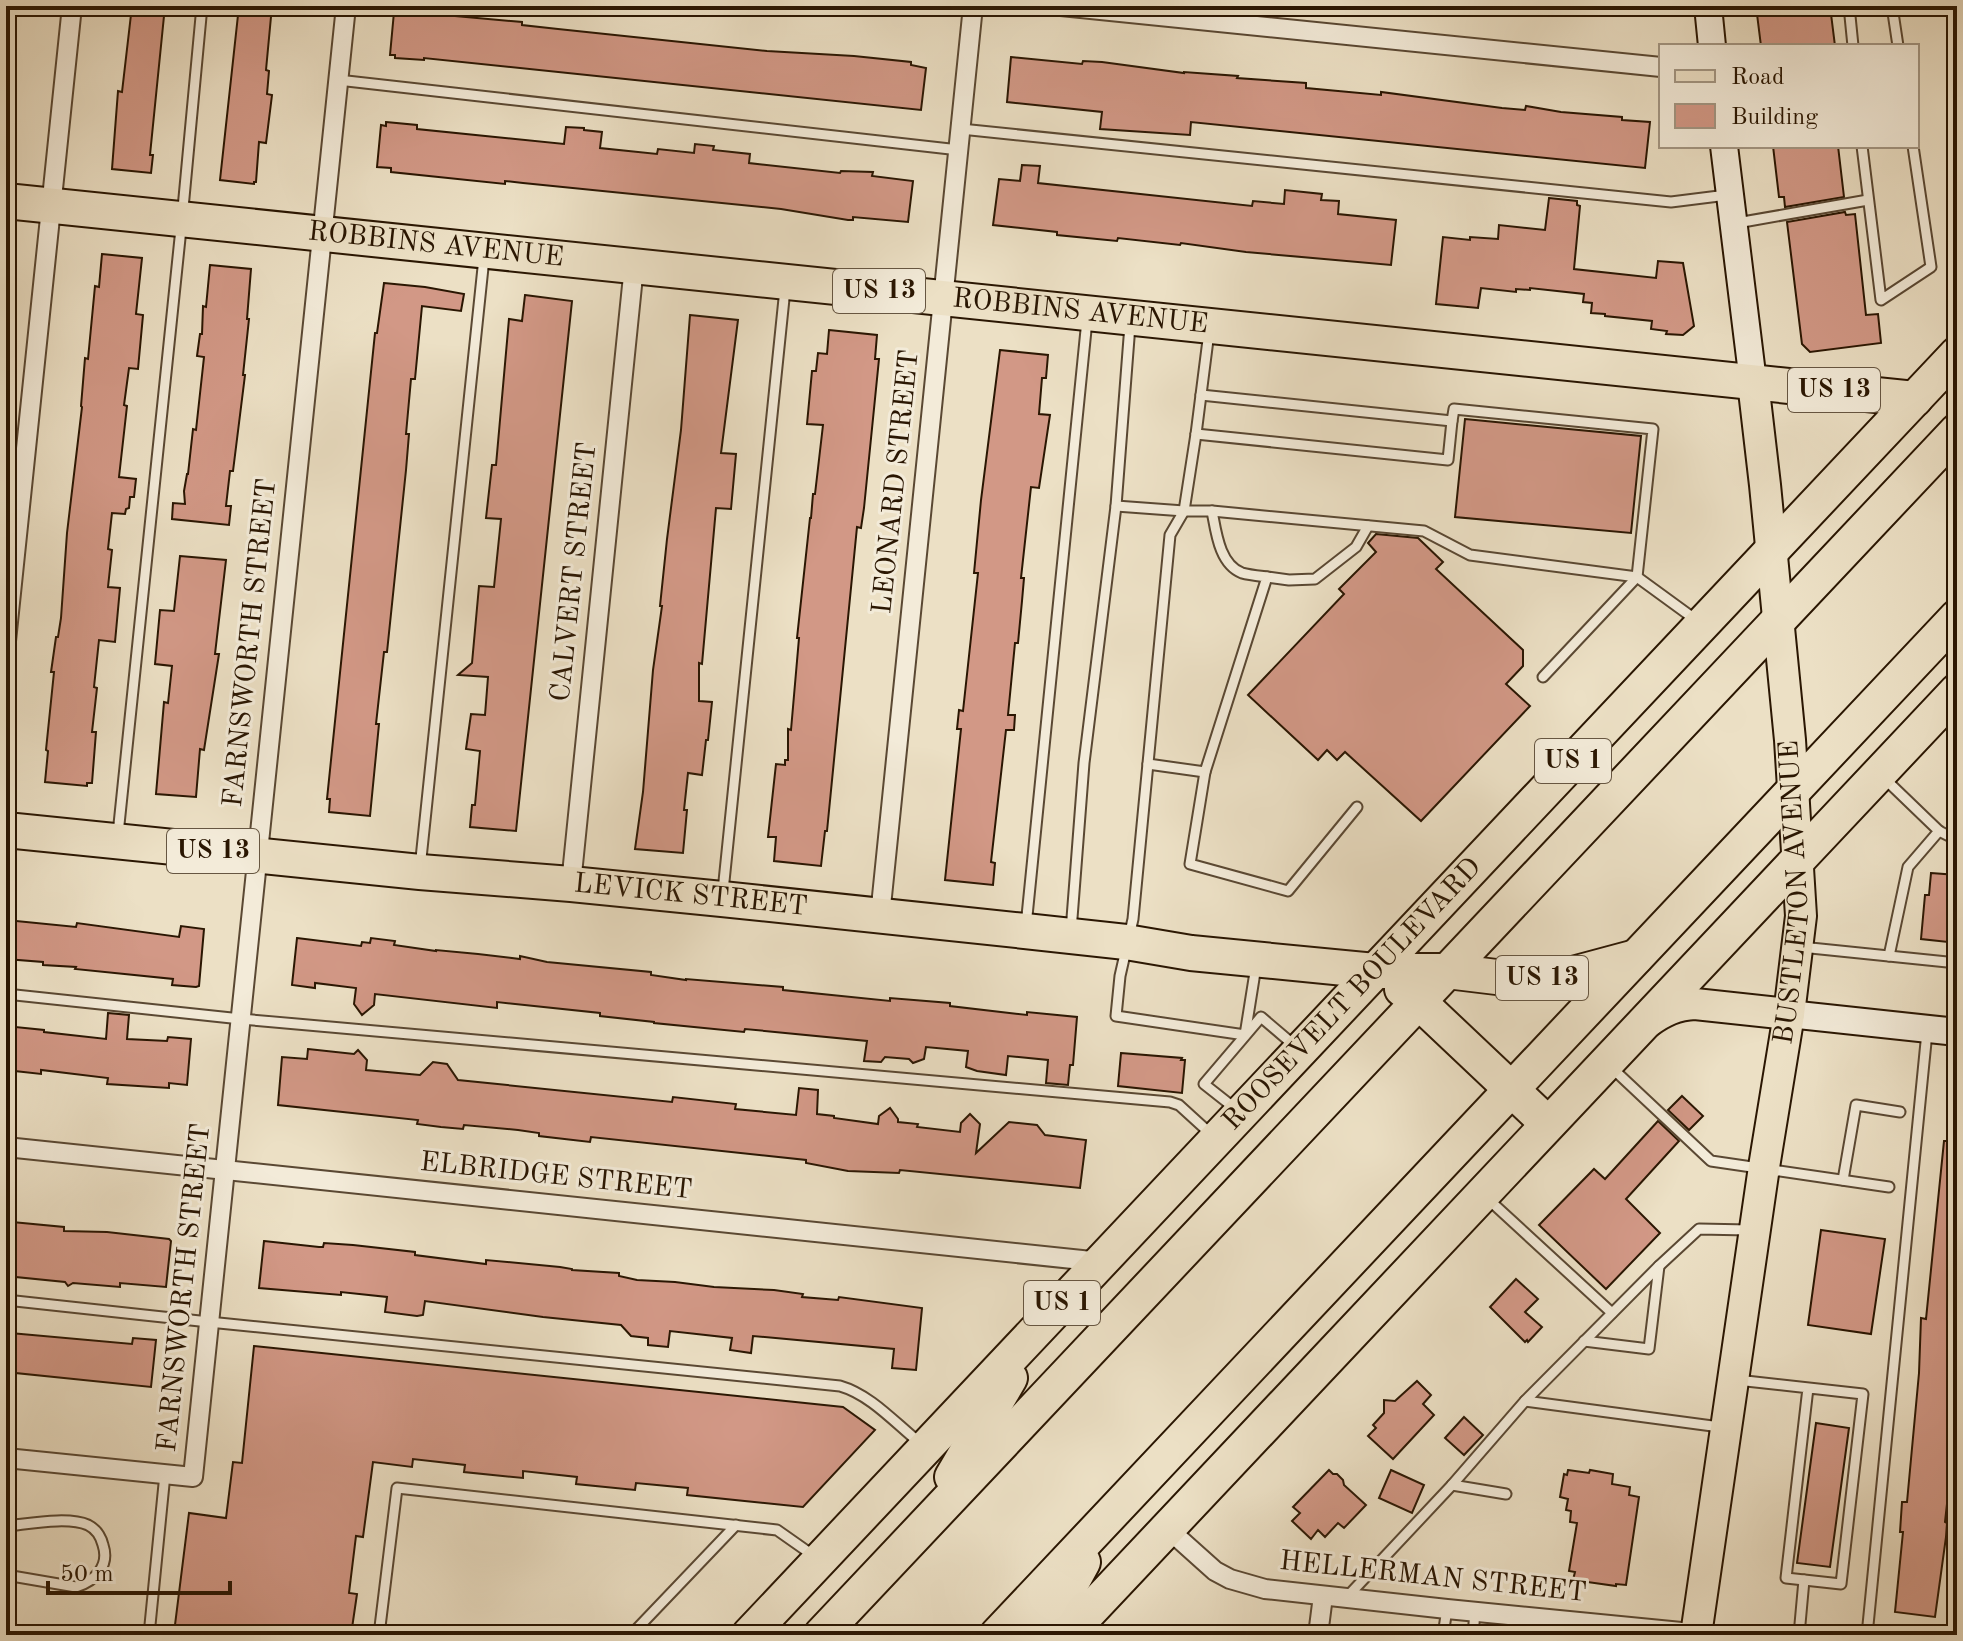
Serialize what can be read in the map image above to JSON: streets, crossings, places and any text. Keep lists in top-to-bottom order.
{
  "streets": {
    "highway": [
      "ROBBINS AVENUE",
      "US 13",
      "US 1",
      "LEVICK STREET",
      "ROOSEVELT BOULEVARD"
    ],
    "main road": ["BUSTLETON AVENUE"],
    "street": [
      "LEONARD STREET",
      "CALVERT STREET",
      "FARNSWORTH STREET",
      "ELBRIDGE STREET",
      "HELLERMAN STREET"
    ]
  },
  "crossings": [
    ["ROBBINS AVENUE", "LEONARD STREET"],
    ["ROBBINS AVENUE", "CALVERT STREET"],
    ["ROBBINS AVENUE", "FARNSWORTH STREET"],
    ["ROBBINS AVENUE", "BUSTLETON AVENUE"],
    ["ROBBINS AVENUE", "ROOSEVELT BOULEVARD"],
    ["LEONARD STREET", "LEVICK STREET"],
    ["CALVERT STREET", "LEVICK STREET"],
    ["FARNSWORTH STREET", "LEVICK STREET"],
    ["FARNSWORTH STREET", "ELBRIDGE STREET"],
    ["BUSTLETON AVENUE", "ROOSEVELT BOULEVARD"],
    ["BUSTLETON AVENUE", "HELLERMAN STREET"],
    ["LEVICK STREET", "ROOSEVELT BOULEVARD"],
    ["ROOSEVELT BOULEVARD", "ELBRIDGE STREET"]
  ],
  "legend": ["Road", "Building"],
  "scale_bar": "50 m"
}
